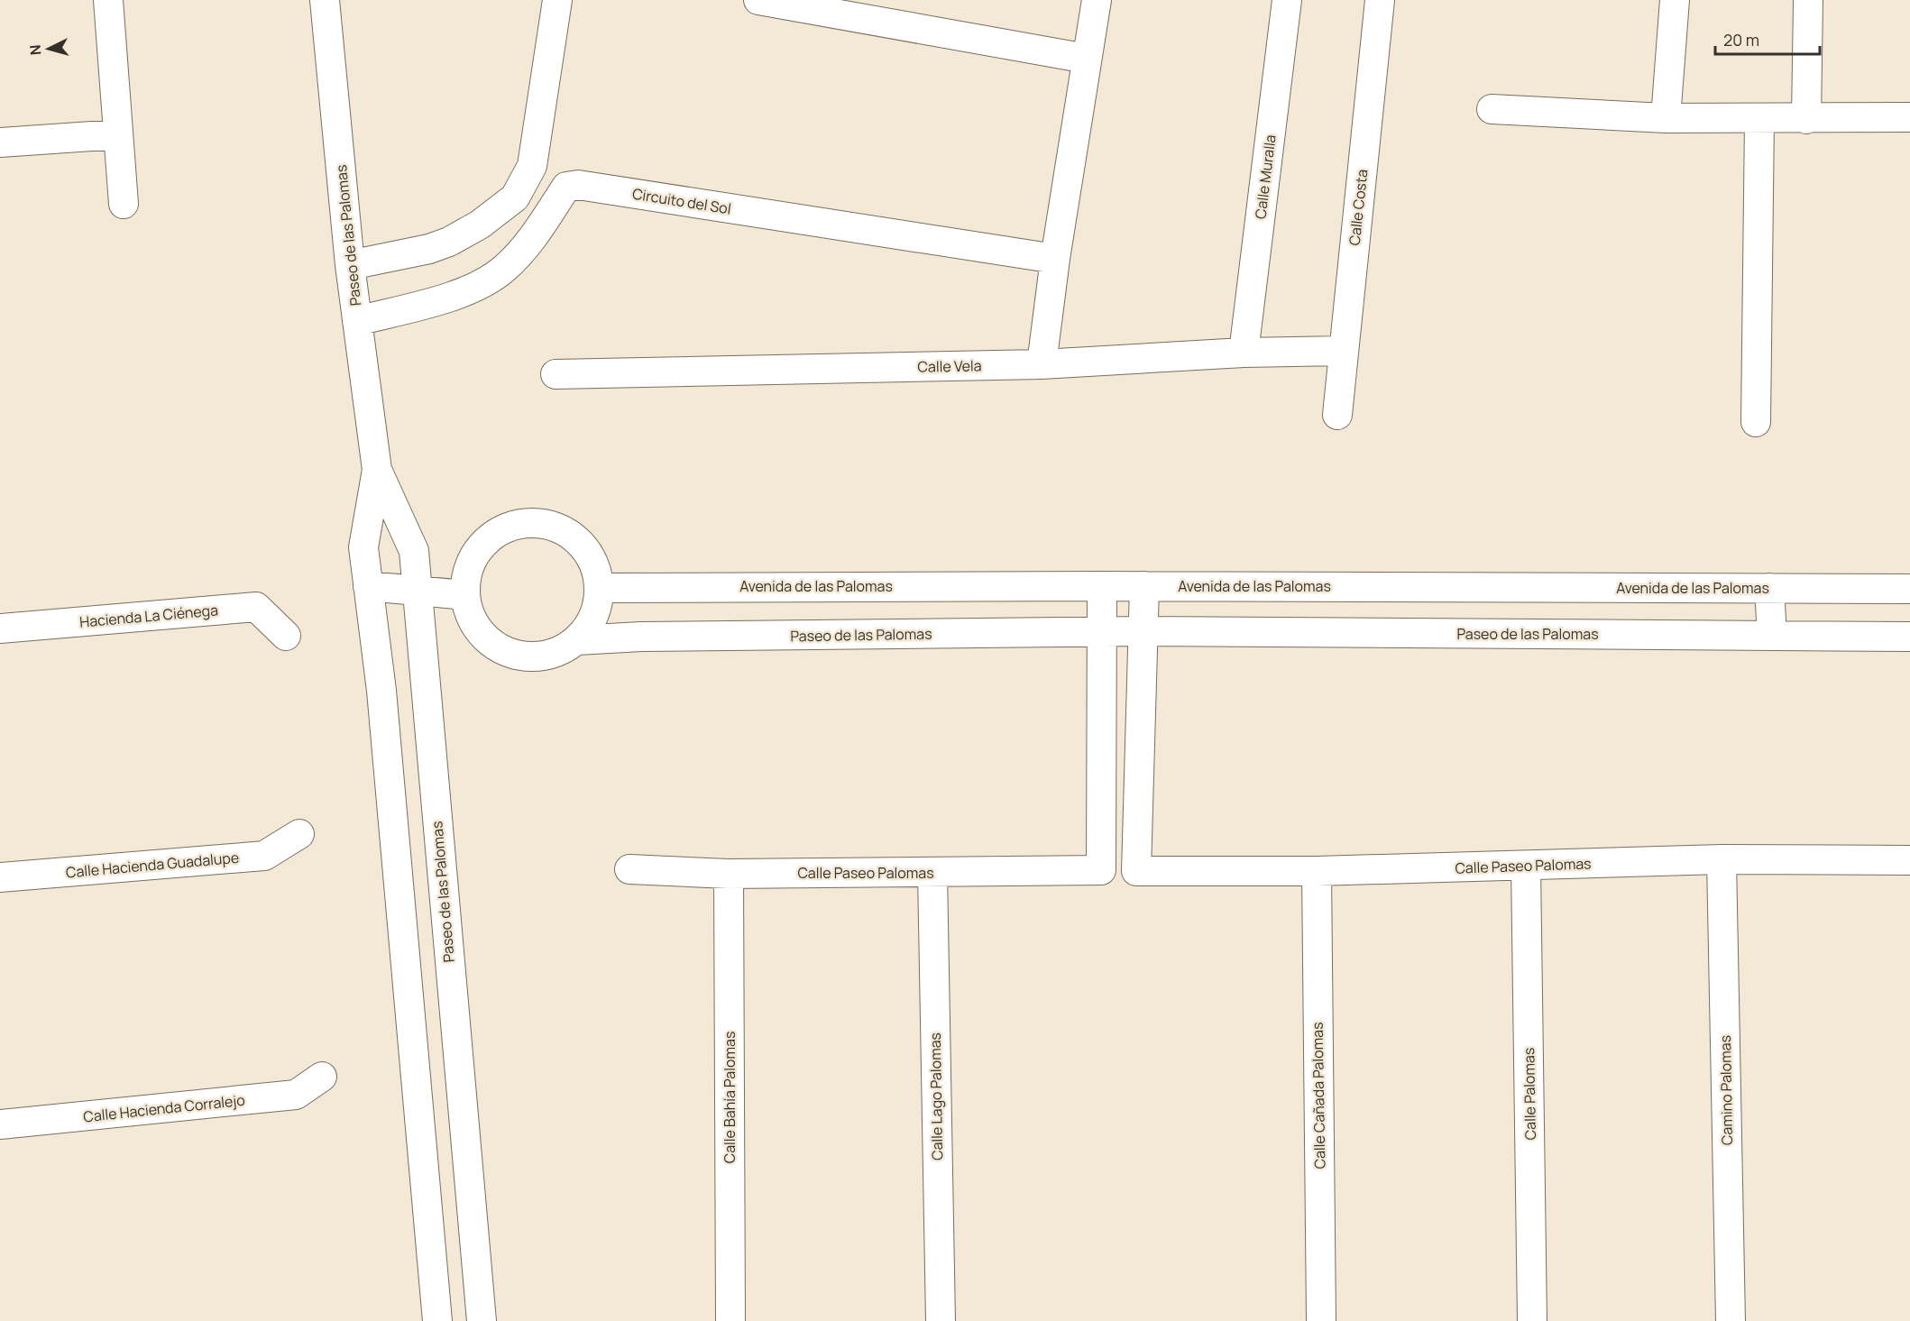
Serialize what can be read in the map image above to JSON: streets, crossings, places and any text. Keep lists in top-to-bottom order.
{
  "streets": {
    "street": [
      "Calle Muralla",
      "Circuito del Sol",
      "Calle Costa",
      "Paseo de las Palomas",
      "Calle Vela",
      "Avenida de las Palomas",
      "Hacienda La Ciénega",
      "Calle Hacienda Guadalupe",
      "Calle Paseo Palomas",
      "Camino Palomas",
      "Calle Palomas",
      "Calle Cañada Palomas",
      "Calle Lago Palomas",
      "Calle Bahía Palomas",
      "Calle Hacienda Corralejo"
    ]
  },
  "crossings": [
    ["Calle Muralla", "Calle Vela"],
    ["Circuito del Sol", "Paseo de las Palomas"],
    ["Calle Costa", "Calle Vela"],
    ["Paseo de las Palomas", "Avenida de las Palomas"],
    ["Paseo de las Palomas", "Calle Paseo Palomas"],
    ["Calle Paseo Palomas", "Camino Palomas"],
    ["Calle Paseo Palomas", "Calle Palomas"],
    ["Calle Paseo Palomas", "Calle Cañada Palomas"],
    ["Calle Paseo Palomas", "Calle Lago Palomas"],
    ["Calle Paseo Palomas", "Calle Bahía Palomas"]
  ],
  "scale_bar": "20 m",
  "north": "left"
}
